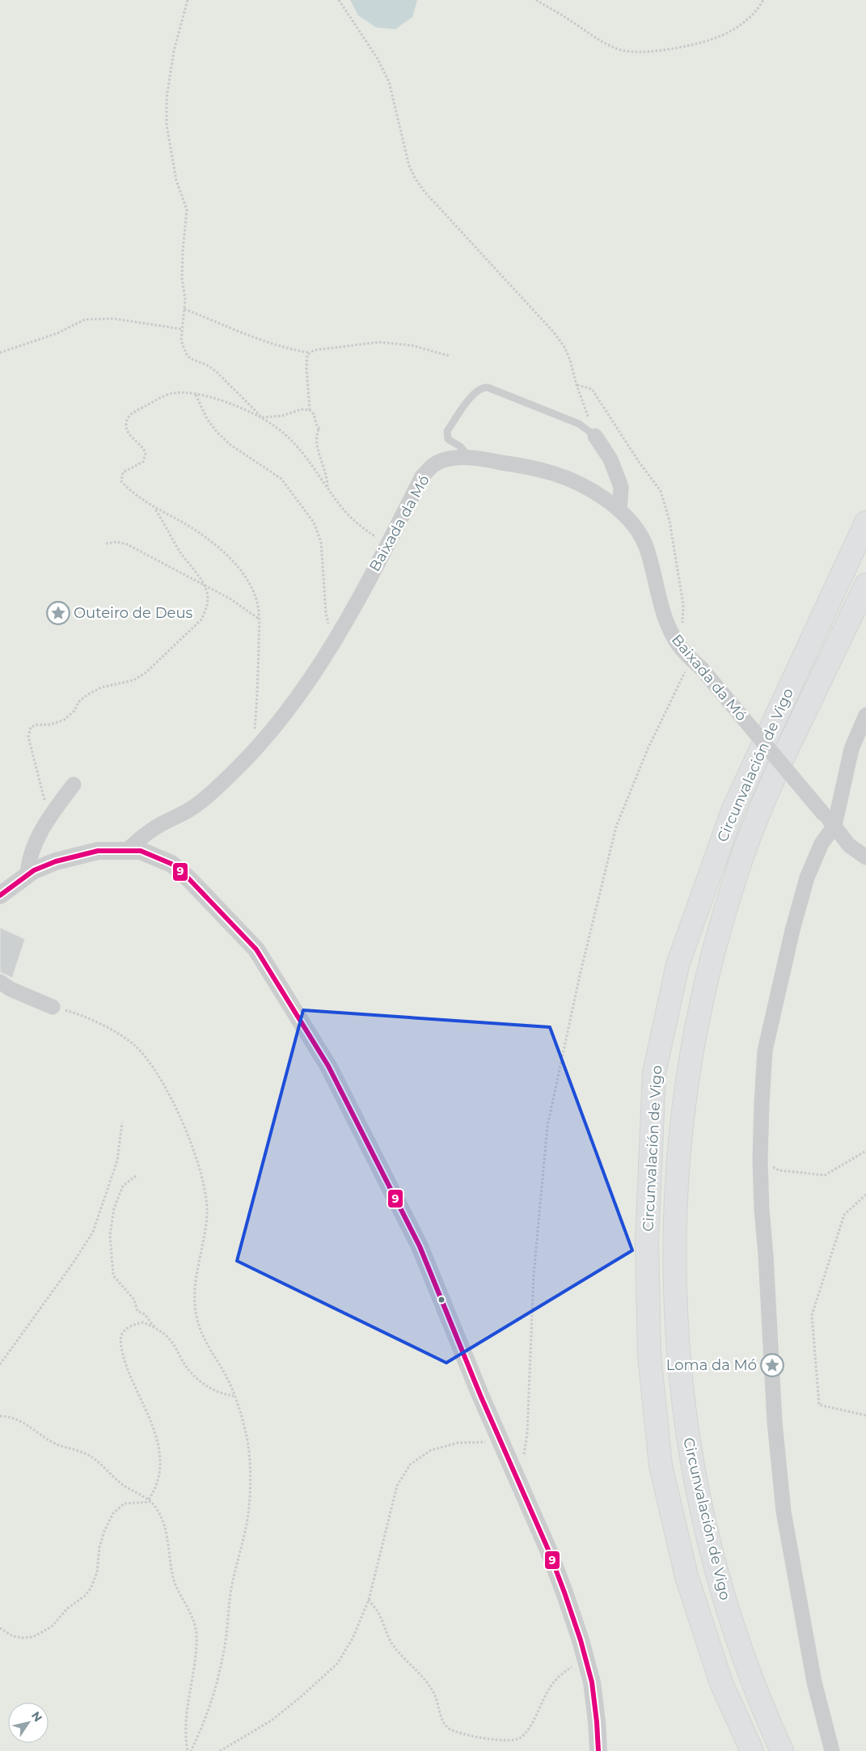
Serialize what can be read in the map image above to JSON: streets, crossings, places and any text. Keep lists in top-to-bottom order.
{
  "streets": {
    "highway": ["Circunvalación de Vigo"],
    "street": ["Baixada da Mó"]
  },
  "places": {
    "place": ["Outeiro de Deus", "Loma da Mó"]
  },
  "lines": ["transit line 9"],
  "north": "top right"
}
